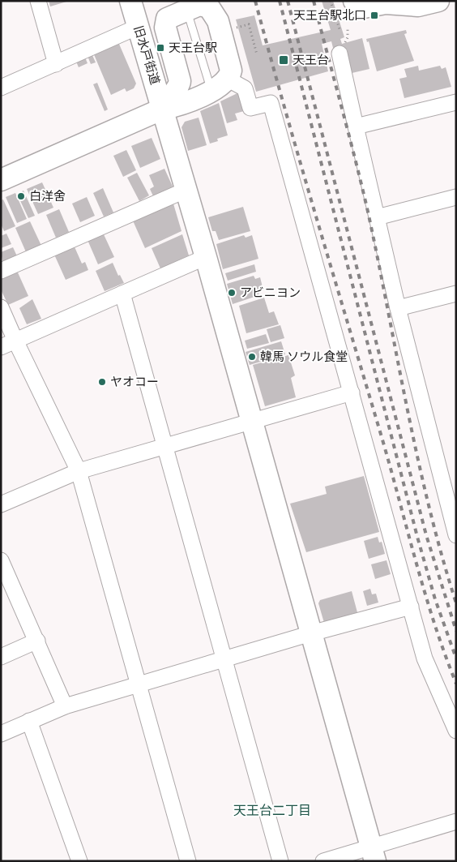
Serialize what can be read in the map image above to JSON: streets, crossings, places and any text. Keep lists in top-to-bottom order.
{
  "streets": {
    "street": ["旧水戸街道"]
  },
  "districts": ["天王台二丁目"],
  "places": {
    "transit": ["天王台駅北口", "天王台駅", "天王台"],
    "other": [
      "白洋舍",
      "アビニヨン",
      "韓馬 ソウル食堂",
      "ヤオコー"
    ]
  }
}
